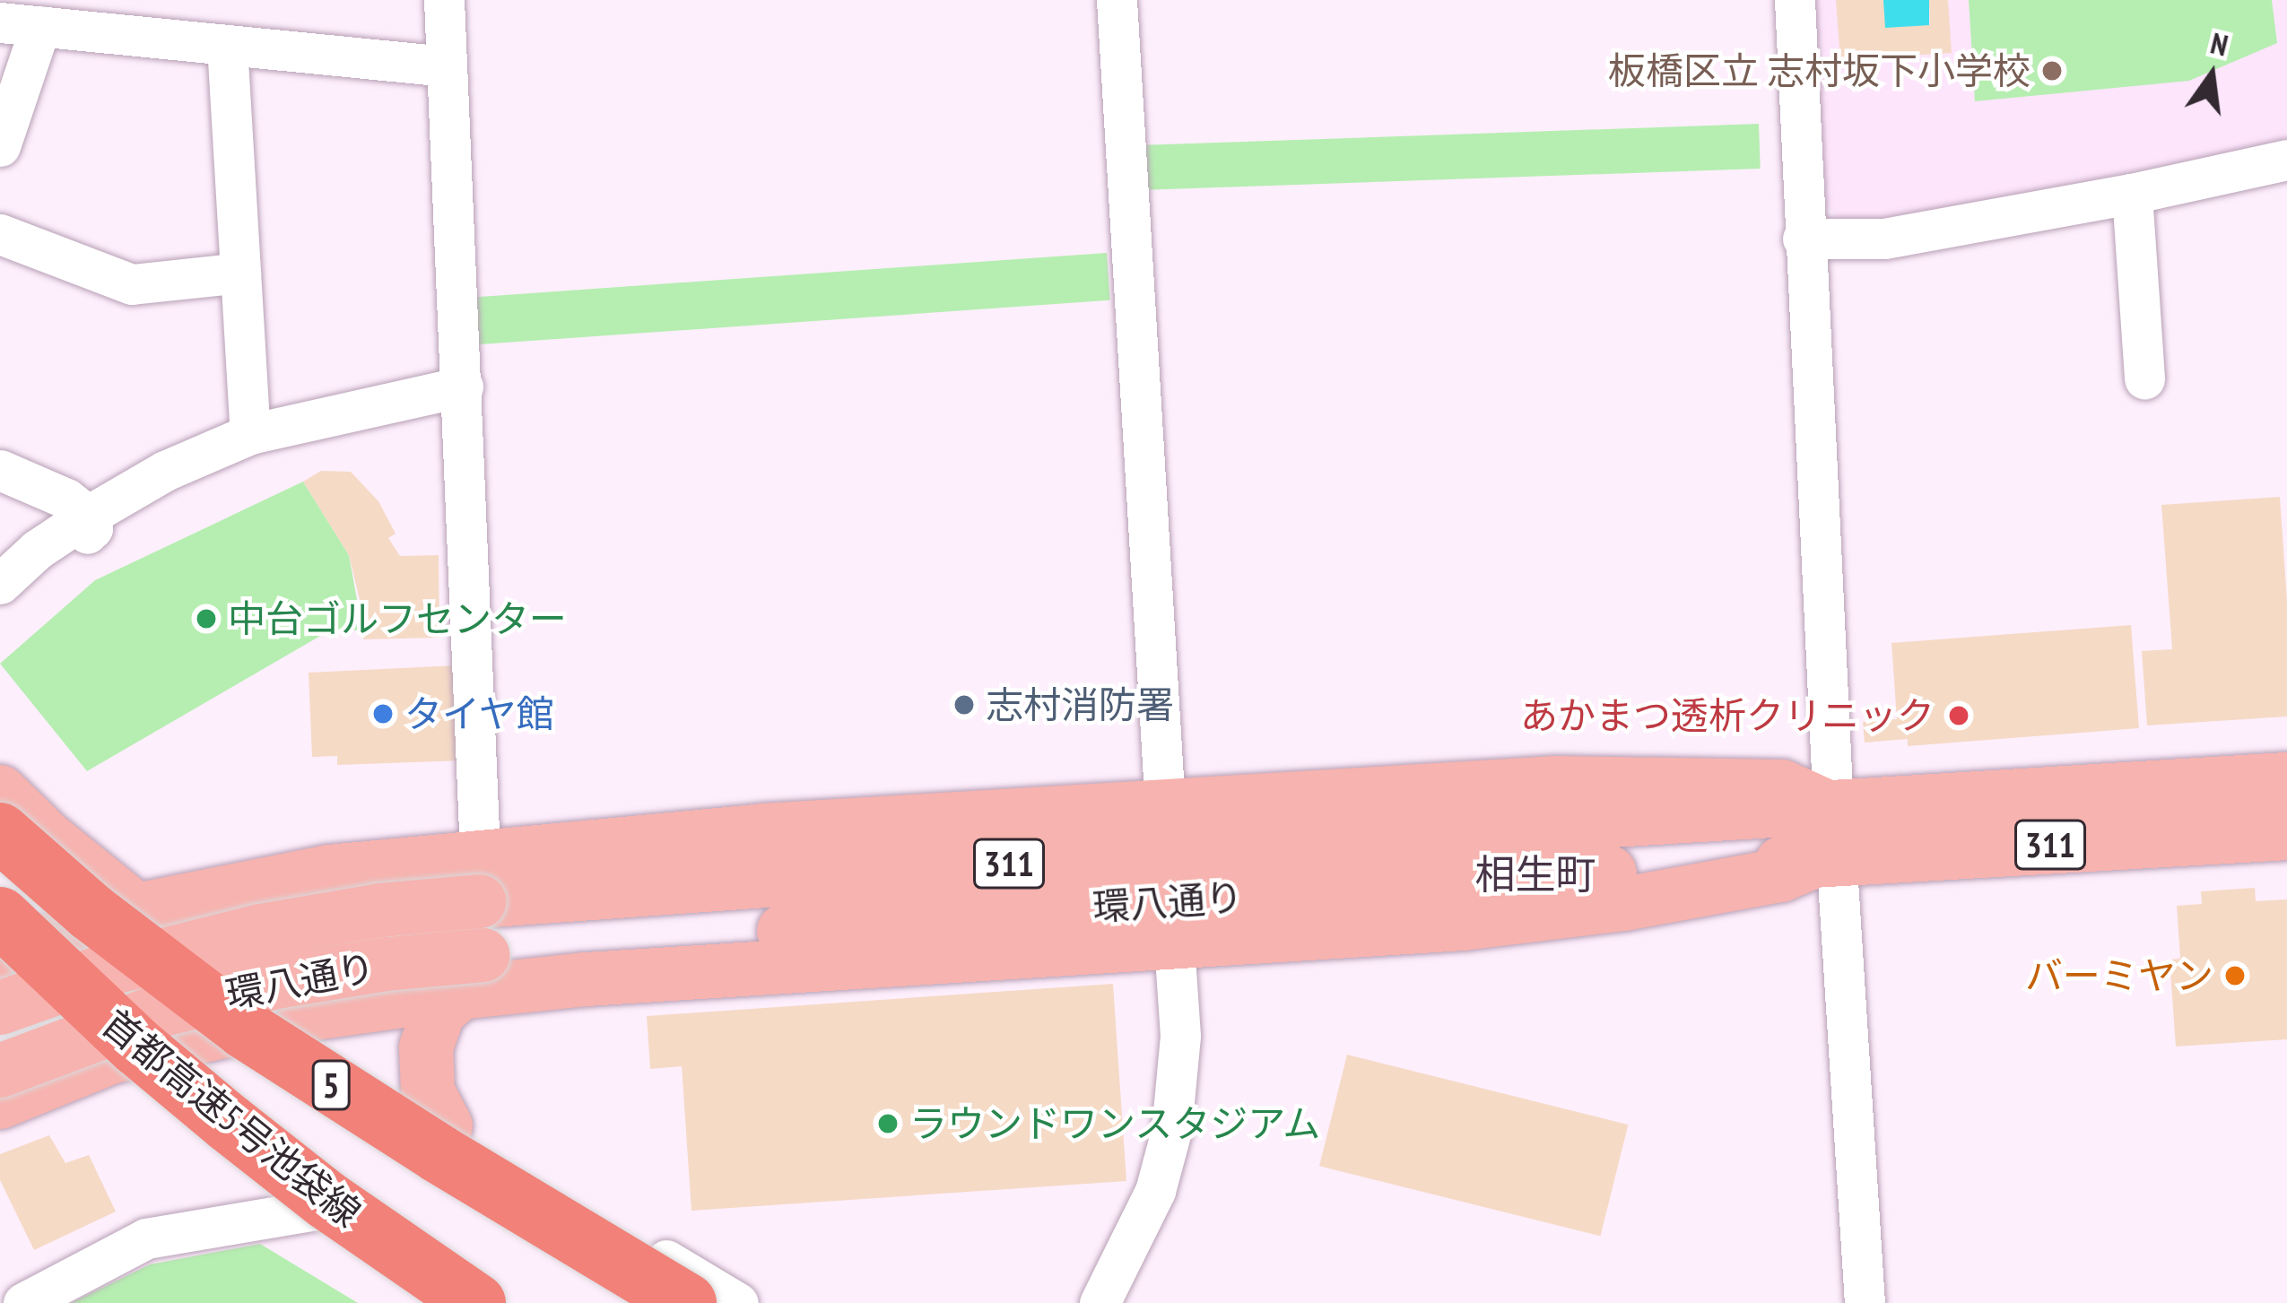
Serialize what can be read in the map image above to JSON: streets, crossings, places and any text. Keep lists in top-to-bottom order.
{
  "streets": {
    "highway": ["5", "首都高速5号池袋線"],
    "main road": ["311", "環八通り"]
  },
  "districts": ["相生町"],
  "places": [
    "板橋区立 志村坂下小学校",
    "中台ゴルフセンター",
    "志村消防署",
    "タイヤ館",
    "あかまつ透析クリニック",
    "バーミヤン",
    "ラウンドワンスタジアム"
  ],
  "north": "top"
}
